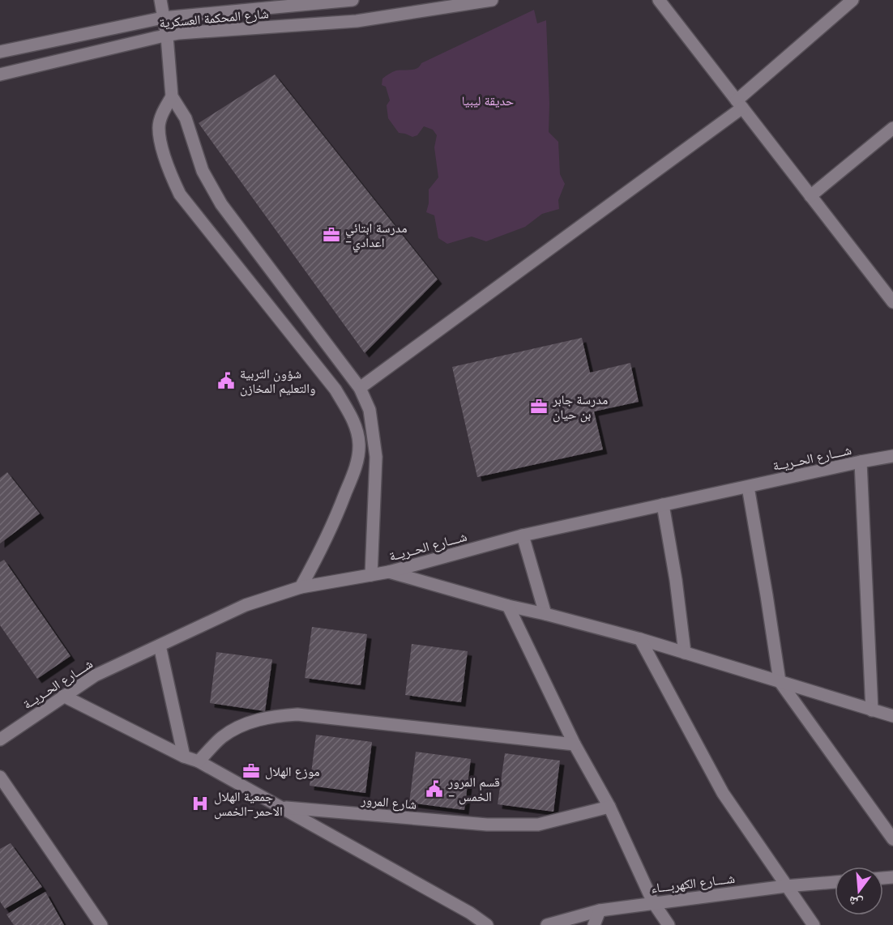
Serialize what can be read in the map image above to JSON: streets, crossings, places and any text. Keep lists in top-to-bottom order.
{
  "streets": {
    "street": [
      "شارع المحكمة العسكرية",
      "شــــارع الحــريــة",
      "شارع المرور",
      "شــــارع الكهربــــاء"
    ]
  },
  "crossings": [
    ["شــــارع الحــريــة", "شارع المرور"]
  ],
  "parks": ["حديقة ليبيا"],
  "places": {
    "office": ["مدرسة ابتائي -اعدادي", "مدرسة جابر بن حيان", "موزع الهلال"],
    "public building": ["شؤون التربية والتعليم المخازن", "قسم المرور - الخمس"],
    "hospital": ["جمعية الهلال الاحمر-الخمس"]
  },
  "north": "bottom"
}
